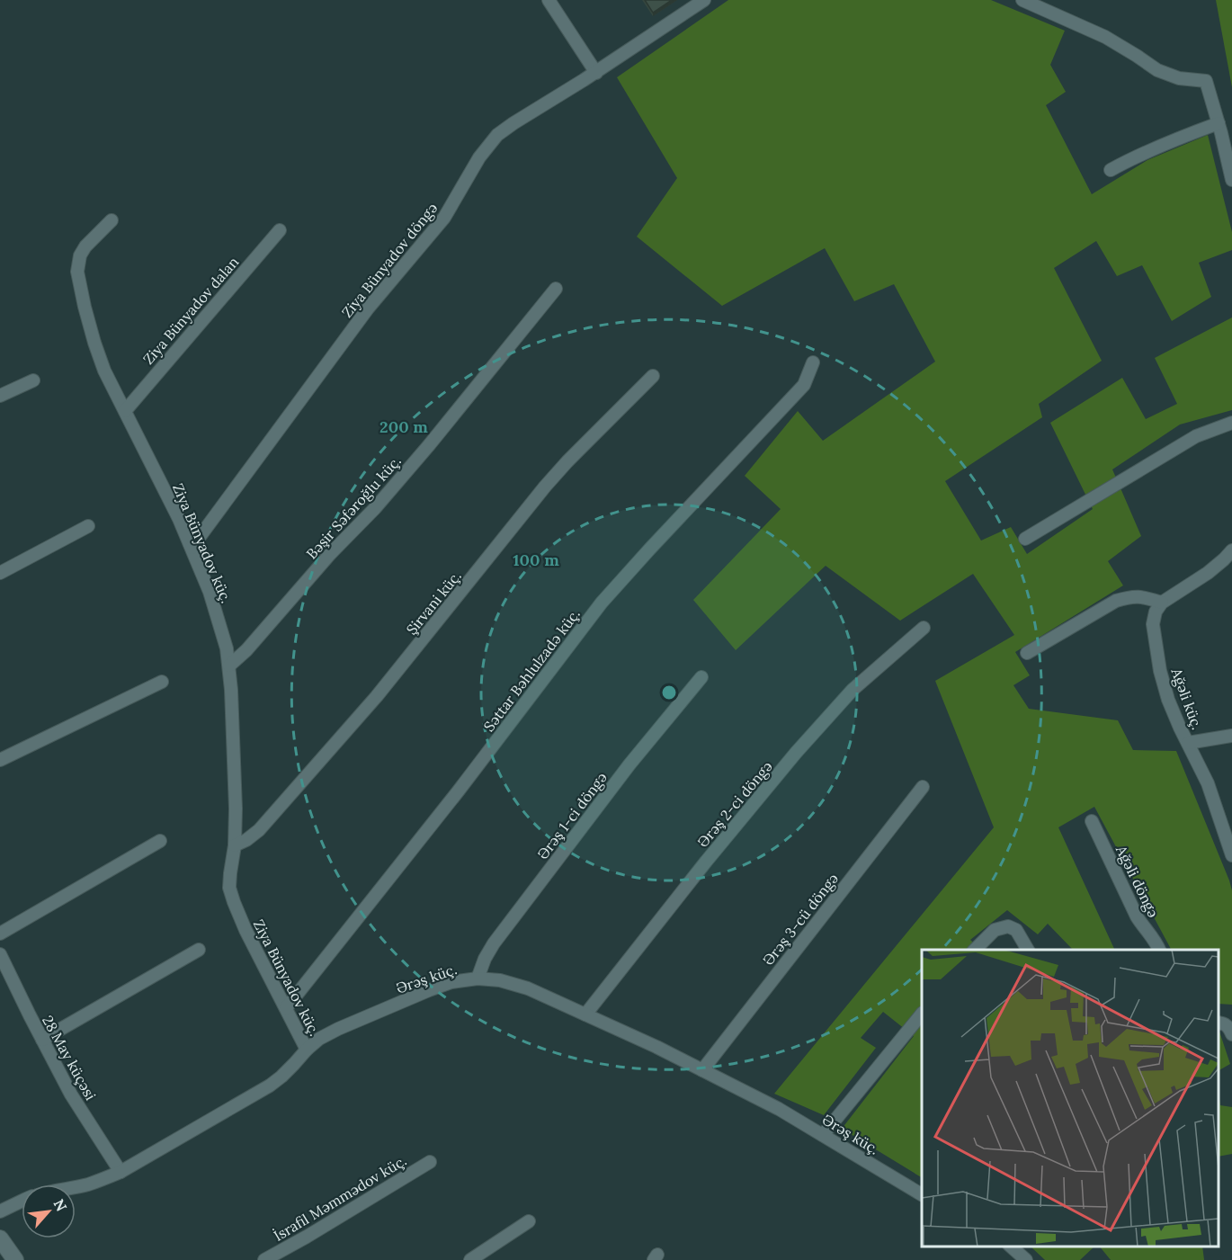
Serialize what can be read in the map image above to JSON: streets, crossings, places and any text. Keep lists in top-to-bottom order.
{
  "streets": {
    "street": [
      "Ziya Bünyadov döngə",
      "Ziya Bünyadov dalan",
      "Bəşir Səfəroğlu küç.",
      "Ziya Bünyadov küç.",
      "Şirvani küç.",
      "Səttar Bəhlulzadə küç.",
      "Ağəli küç.",
      "Ərəş 2-ci döngə",
      "Ərəş 1-ci döngə",
      "Ağəli döngə",
      "Ərəş 3-cü döngə",
      "Ərəş küç.",
      "28 May küçəsi",
      "İsrafil Məmmədov küç."
    ]
  },
  "crossings": [
    ["Ziya Bünyadov döngə", "Ziya Bünyadov küç."],
    ["Ziya Bünyadov dalan", "Ziya Bünyadov küç."],
    ["Bəşir Səfəroğlu küç.", "Ziya Bünyadov küç."],
    ["Ziya Bünyadov küç.", "Şirvani küç."],
    ["Ziya Bünyadov küç.", "Səttar Bəhlulzadə küç."],
    ["Ziya Bünyadov küç.", "Ərəş küç."],
    ["Ərəş 2-ci döngə", "Ərəş küç."],
    ["Ərəş 1-ci döngə", "Ərəş küç."],
    ["Ərəş 3-cü döngə", "Ərəş küç."],
    ["Ərəş küç.", "28 May küçəsi"]
  ],
  "north": "top right",
  "rings": ["200 m", "100 m"]
}
